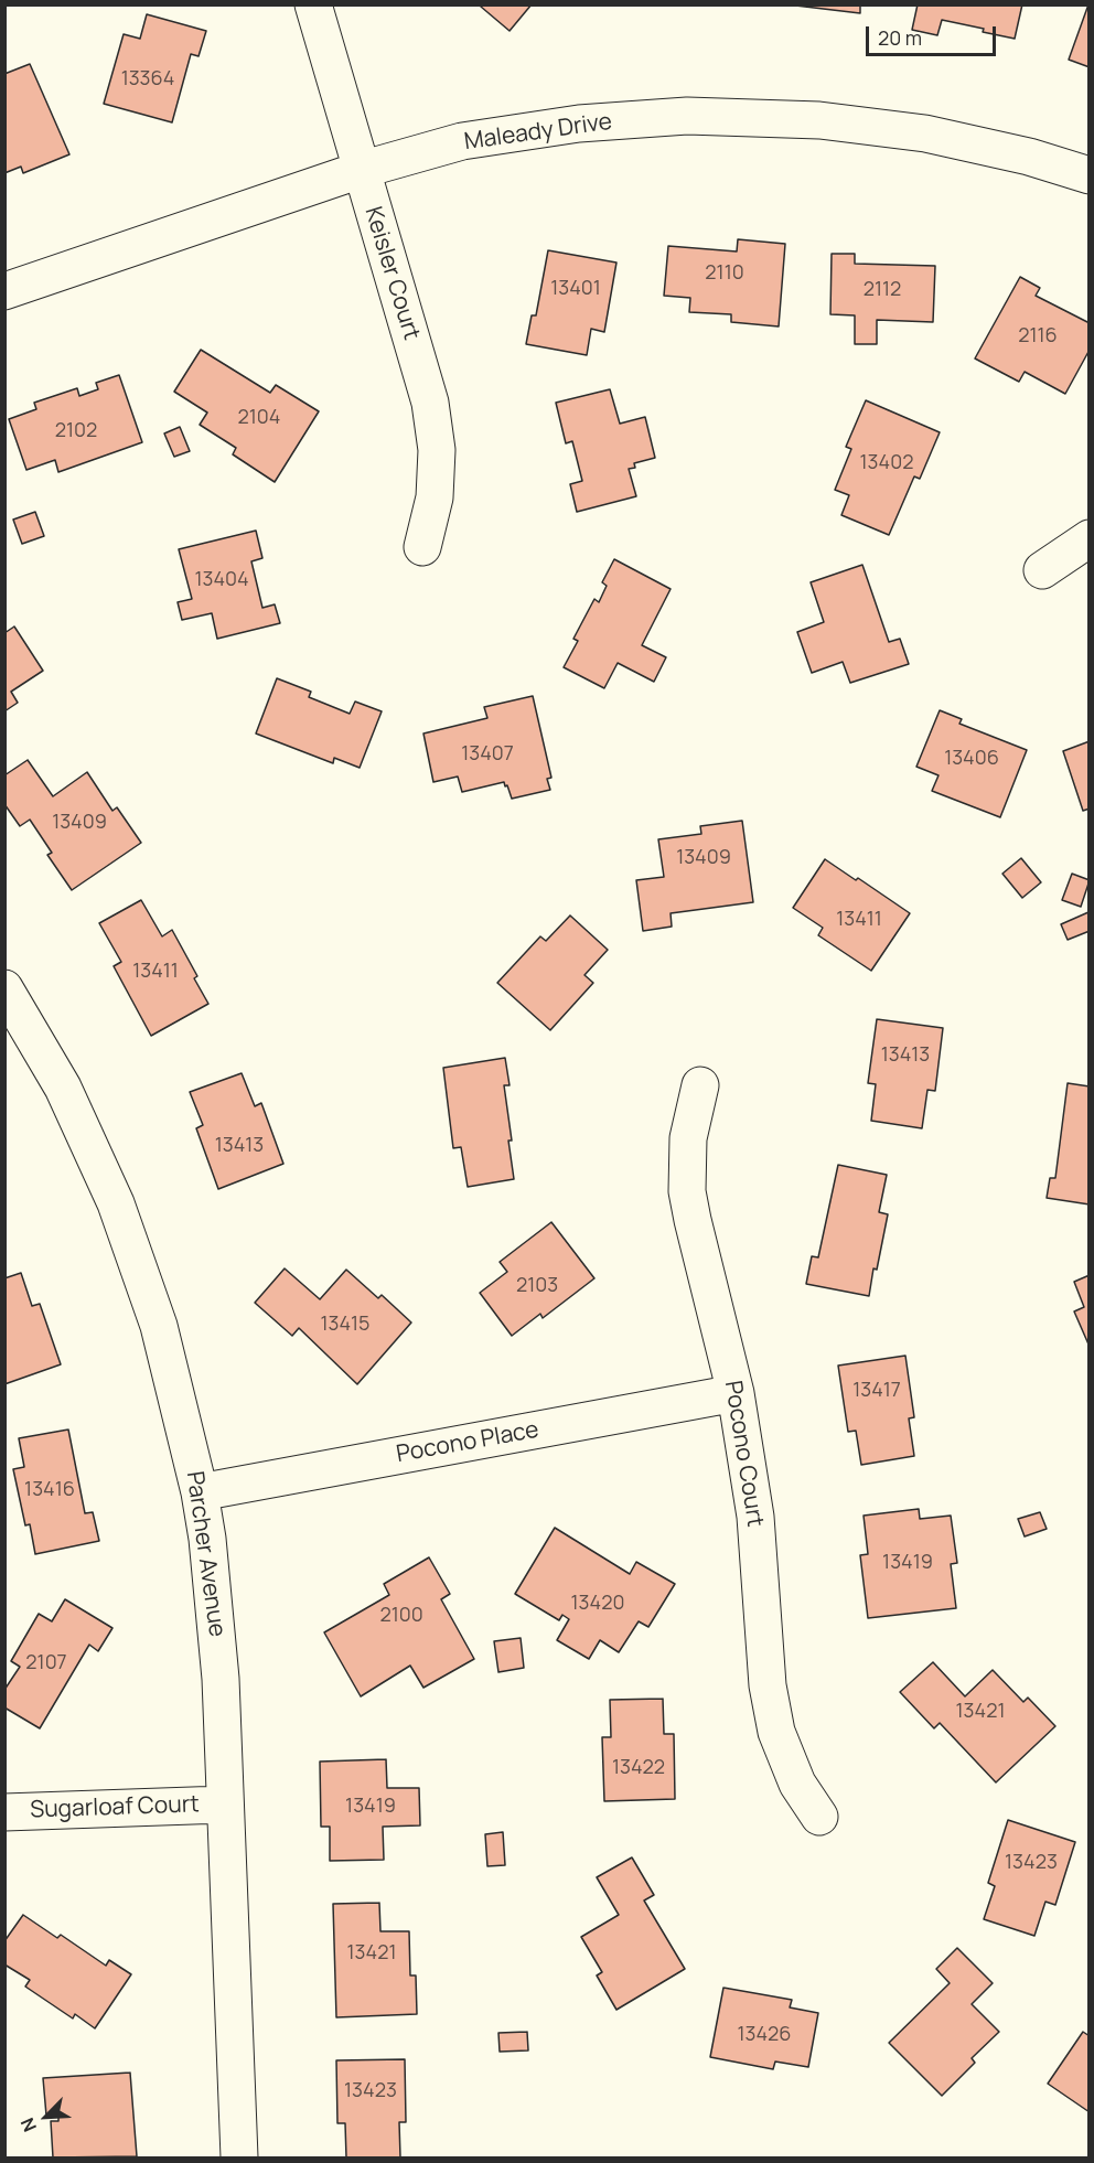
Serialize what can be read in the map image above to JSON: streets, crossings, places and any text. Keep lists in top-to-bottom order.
{
  "streets": {
    "street": [
      "Maleady Drive",
      "Keisler Court",
      "Pocono Place",
      "Pocono Court",
      "Parcher Avenue",
      "Sugarloaf Court"
    ]
  },
  "crossings": [
    ["Maleady Drive", "Keisler Court"],
    ["Pocono Place", "Pocono Court"],
    ["Pocono Place", "Parcher Avenue"],
    ["Parcher Avenue", "Sugarloaf Court"]
  ],
  "house_numbers": [
    "13364",
    "2110",
    "13401",
    "2112",
    "2116",
    "2104",
    "2102",
    "13402",
    "13404",
    "13407",
    "13406",
    "13409",
    "13409",
    "13411",
    "13411",
    "13413",
    "13413",
    "2103",
    "13415",
    "13417",
    "13416",
    "13419",
    "13420",
    "2100",
    "2107",
    "13421",
    "13422",
    "13419",
    "13423",
    "13421",
    "13426",
    "13423"
  ],
  "scale_bar": "20 m",
  "north": "bottom left"
}
